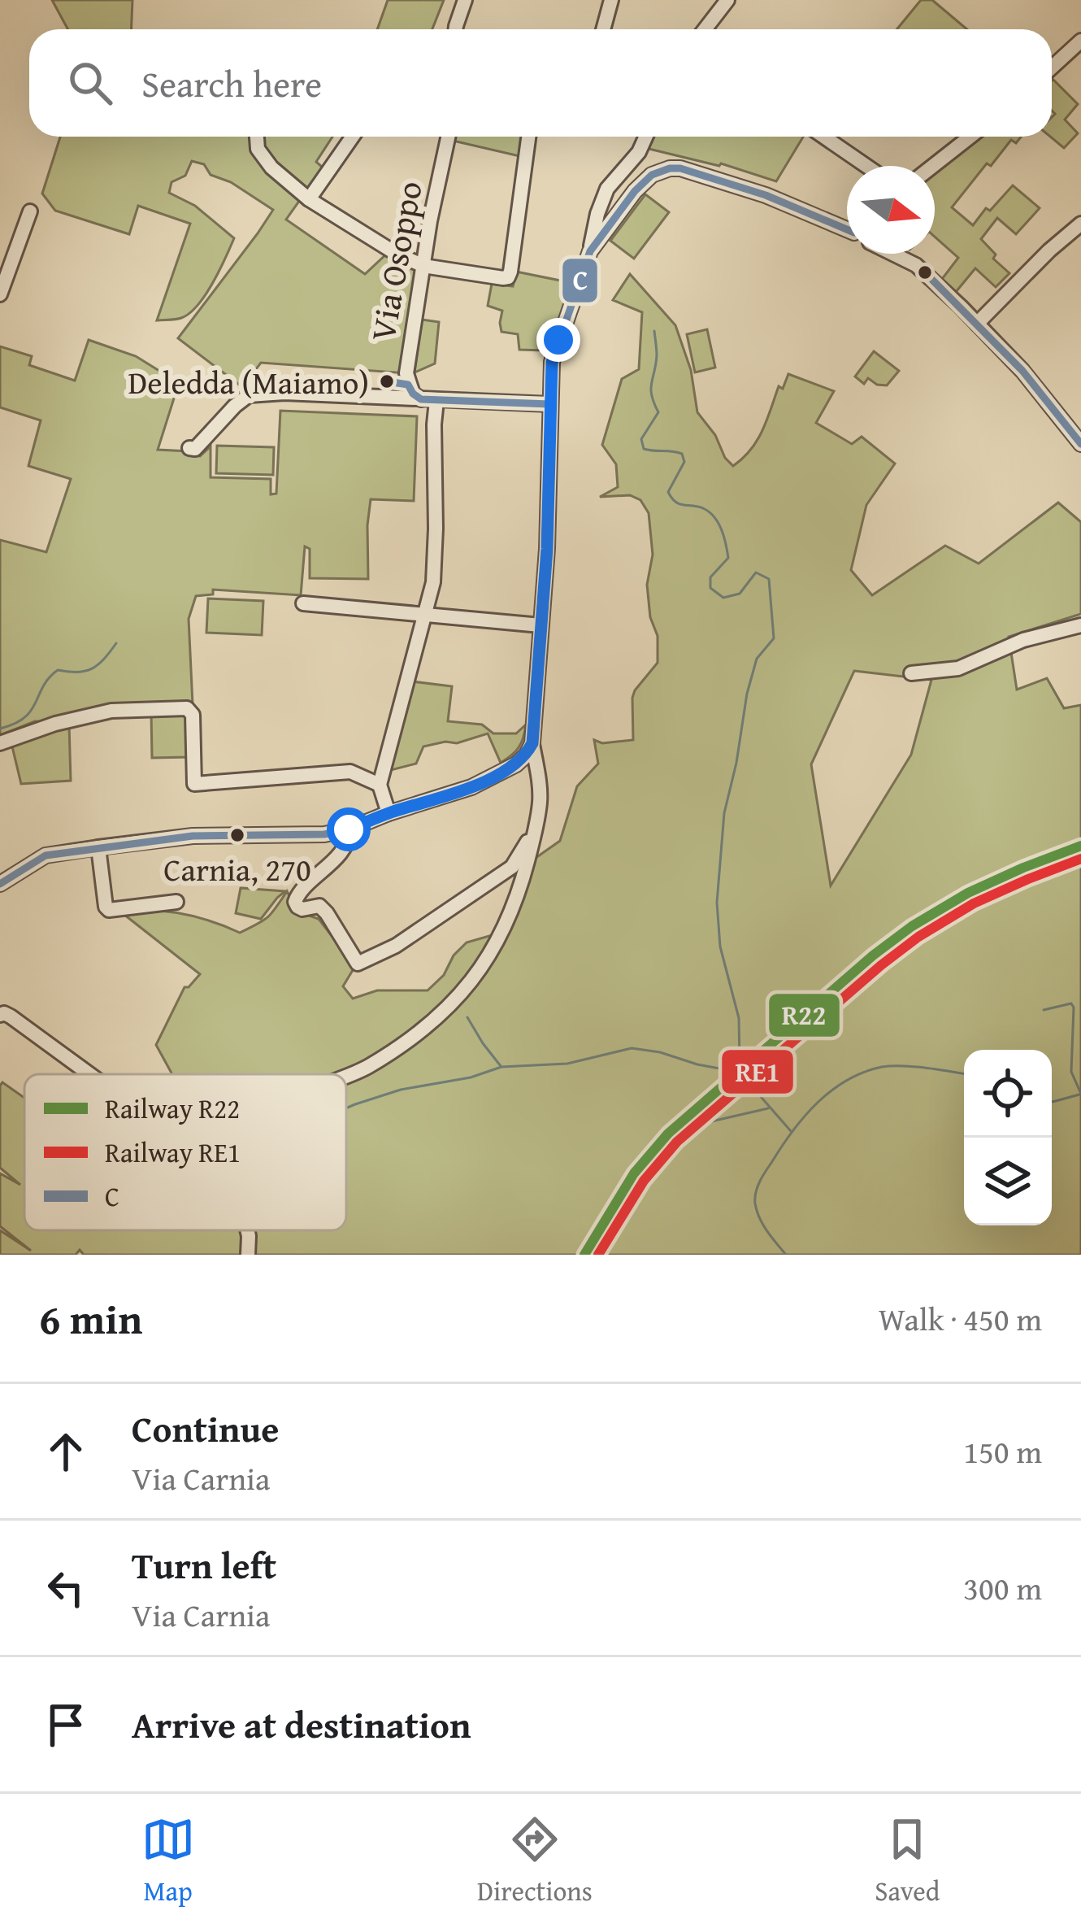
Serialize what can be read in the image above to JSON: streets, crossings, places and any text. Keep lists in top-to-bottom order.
{
  "streets": {
    "street": ["Via Osoppo"]
  },
  "places": ["Deledda (Maiamo)", "Carnia, 270"],
  "lines": ["transit line C", "rail line R22", "rail line RE1"],
  "legend": ["Railway R22", "Railway RE1", "C"],
  "north": "right",
  "page": {
    "search": "Search here",
    "heading": ["6 min", "Walk · 450 m"],
    "list": [
      ["Continue", "Via Carnia", "150 m"],
      ["Turn left", "Via Carnia", "300 m"],
      "Arrive at destination"
    ],
    "nav": ["Map", "Directions", "Saved"]
  }
}
